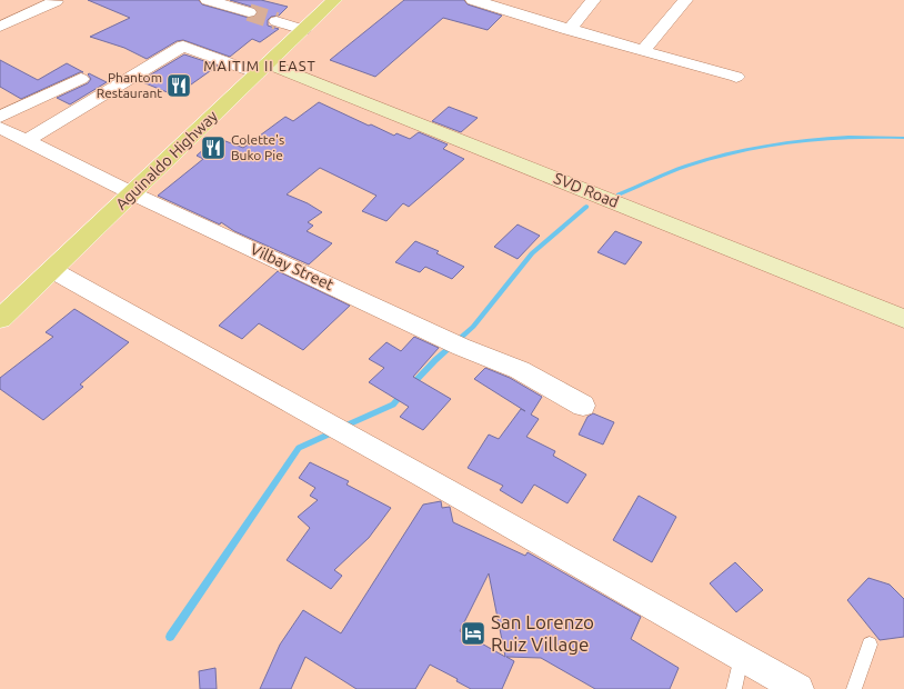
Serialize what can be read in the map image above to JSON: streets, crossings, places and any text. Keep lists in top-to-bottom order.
{
  "streets": {
    "main road": ["Aguinaldo Highway", "SVD Road"],
    "street": ["Vilbay Street"]
  },
  "crossings": [
    ["Aguinaldo Highway", "SVD Road"],
    ["Aguinaldo Highway", "Vilbay Street"]
  ],
  "districts": ["MAITIM II EAST"],
  "places": {
    "restaurant": ["Phantom Restaurant", "Colette's Buko Pie"],
    "hotel": ["San Lorenzo Ruiz Village"]
  }
}
